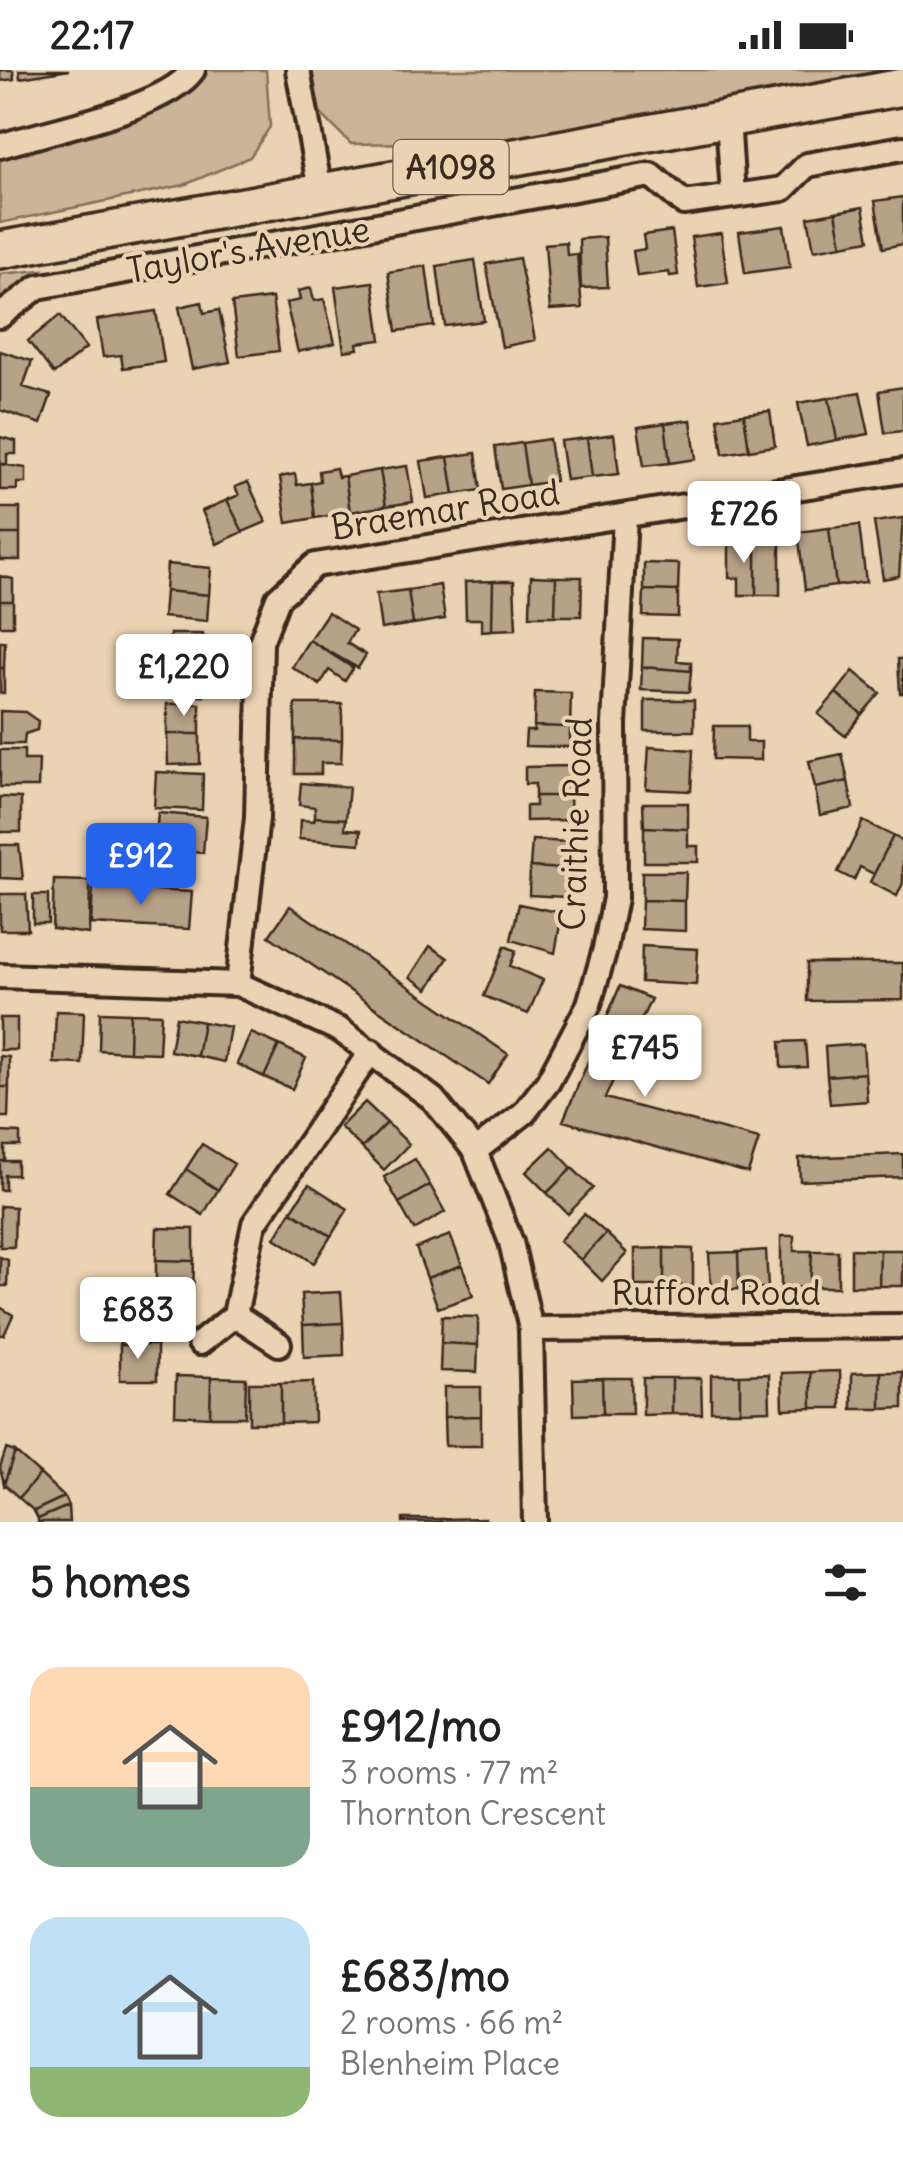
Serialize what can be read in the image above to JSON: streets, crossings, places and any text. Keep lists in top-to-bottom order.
{
  "streets": {
    "main road": ["A1098", "Taylor's Avenue"],
    "street": ["Braemar Road", "Craithie Road", "Rufford Road"]
  },
  "crossings": [
    ["Braemar Road", "Craithie Road"]
  ],
  "page": {
    "status": "22:17",
    "price": [
      "£726",
      "£1,220",
      "£912",
      "£745",
      "£683"
    ],
    "heading": "5 homes",
    "list": [
      {
        "name": "£912/mo",
        "note": "3 rooms · 77 m² · Thornton Crescent"
      },
      {
        "name": "£683/mo",
        "note": "2 rooms · 66 m² · Blenheim Place"
      }
    ]
  }
}
